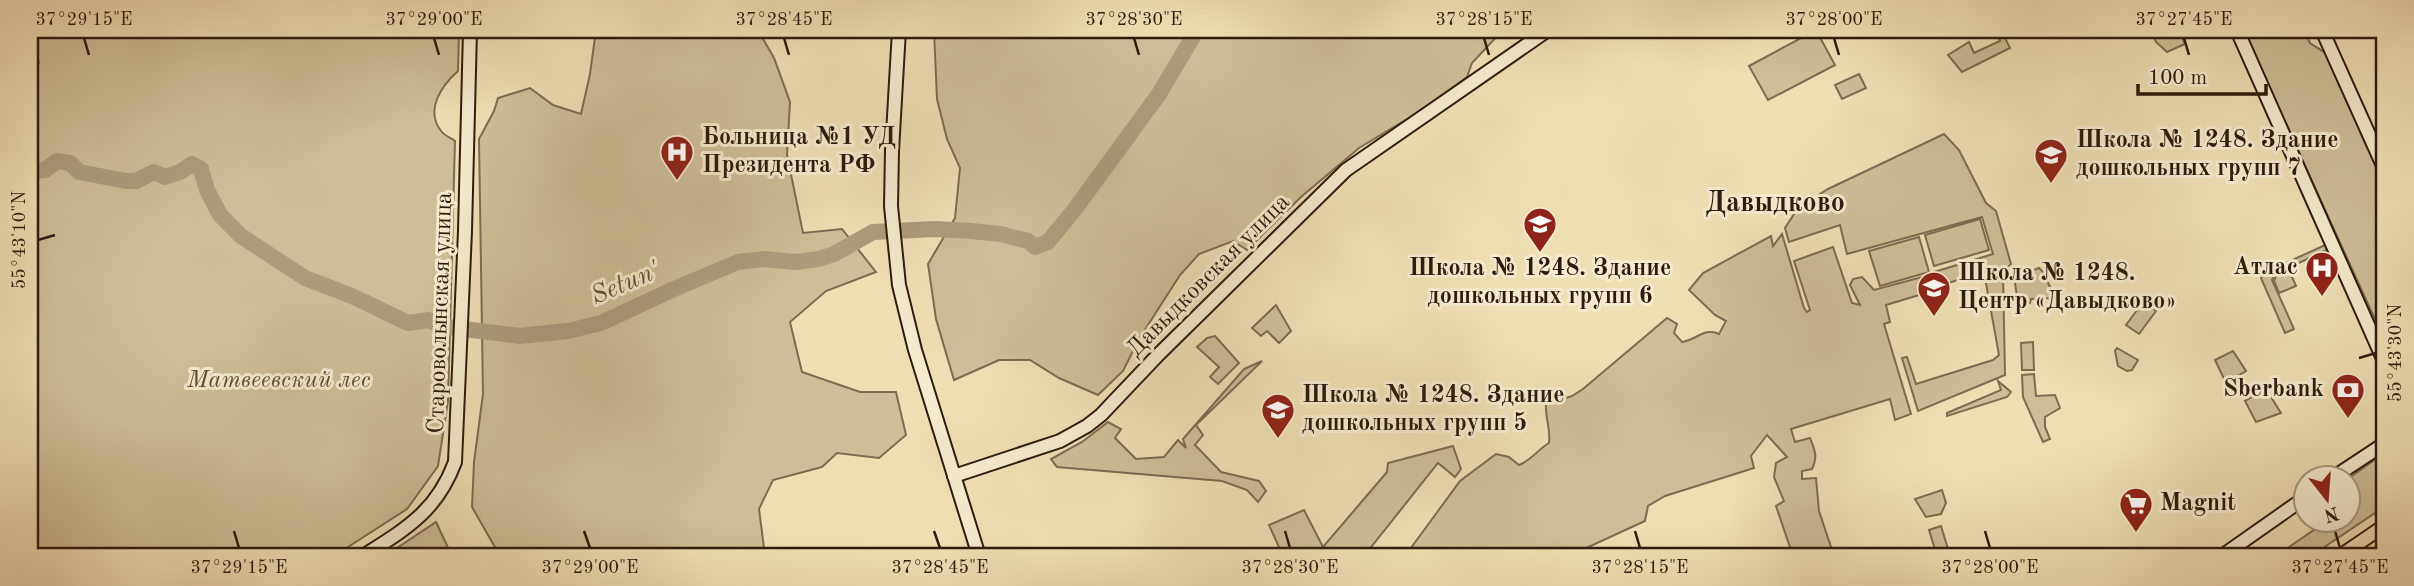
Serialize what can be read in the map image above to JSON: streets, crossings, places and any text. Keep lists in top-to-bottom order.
{
  "streets": {
    "street": ["Давыдковская улица", "Староволынская улица"]
  },
  "districts": ["Давыдково"],
  "water": ["Setun'"],
  "parks": ["Матвеевский лес"],
  "places": {
    "hospital": ["Больница №1 УД Президента РФ", "Атлас"],
    "school or university": [
      "Школа № 1248. Здание дошкольных групп 7",
      "Школа № 1248. Здание дошкольных групп 6",
      "Школа № 1248. Центр «Давыдково»",
      "Школа № 1248. Здание дошкольных групп 5"
    ],
    "bank": ["Sberbank"],
    "supermarket": ["Magnit"]
  },
  "scale_bar": "100 m",
  "north": "bottom",
  "coordinates": [
    "37°29'15\"E",
    "37°29'00\"E",
    "37°28'45\"E",
    "37°28'30\"E",
    "37°28'15\"E",
    "37°28'00\"E",
    "37°27'45\"E",
    "55°43'10\"N",
    "55°43'30\"N"
  ]
}
